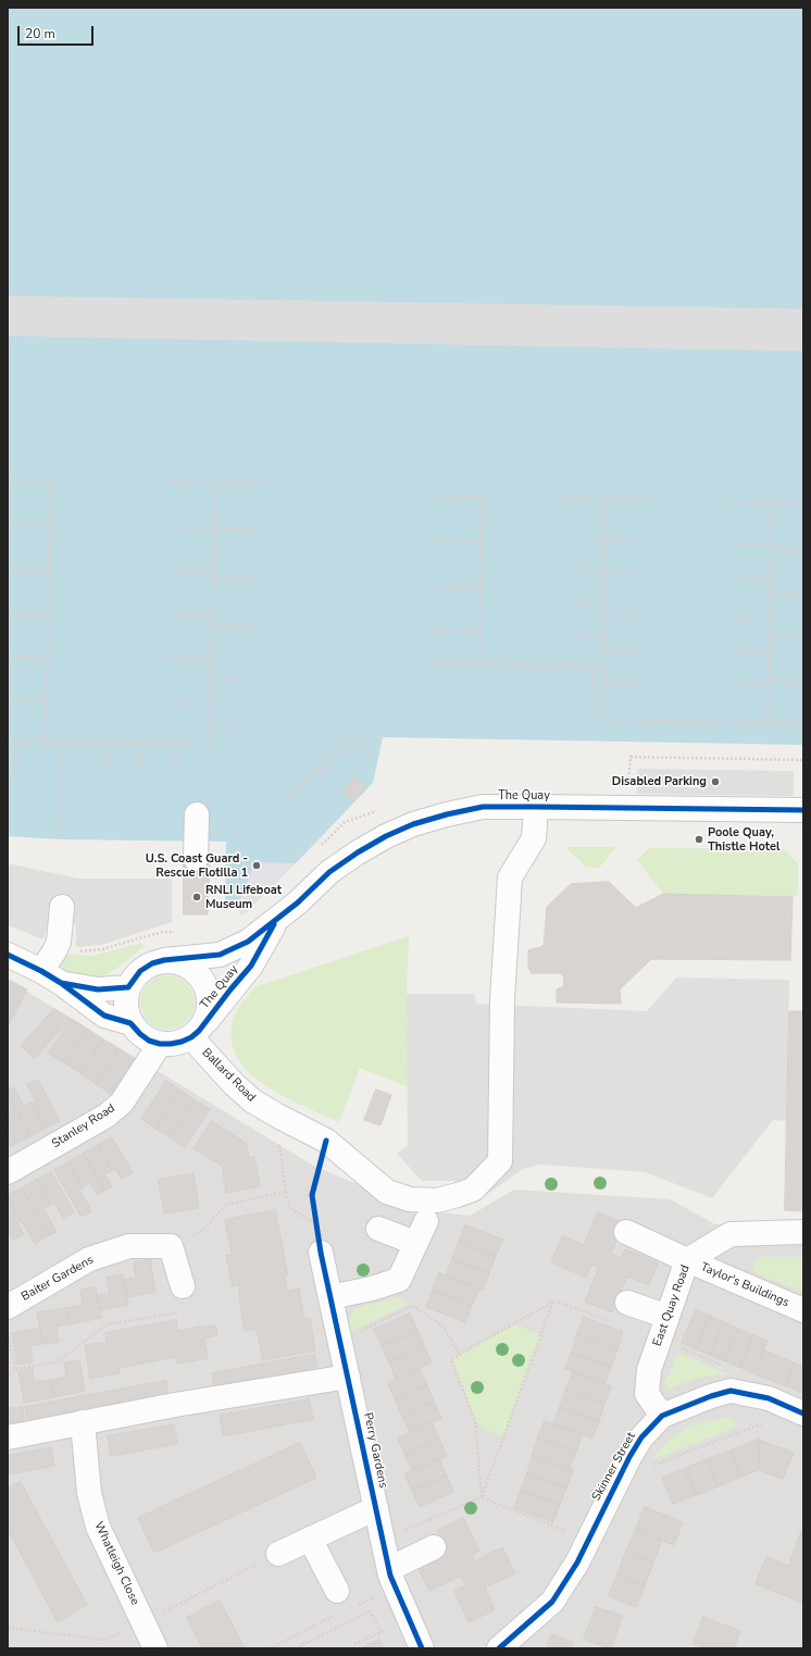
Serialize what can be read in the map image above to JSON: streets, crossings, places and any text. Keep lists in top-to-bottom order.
{
  "streets": {
    "street": [
      "The Quay",
      "Ballard Road",
      "Stanley Road",
      "Baiter Gardens",
      "Taylor's Buildings",
      "East Quay Road",
      "Perry Gardens",
      "Skinner Street",
      "Whatleigh Close"
    ]
  },
  "crossings": [
    ["The Quay", "Ballard Road"],
    ["The Quay", "Stanley Road"],
    ["Ballard Road", "Stanley Road"],
    ["Taylor's Buildings", "East Quay Road"],
    ["East Quay Road", "Skinner Street"]
  ],
  "places": [
    "Disabled Parking",
    "Poole Quay, Thistle Hotel",
    "U.S. Coast Guard - Rescue Flotilla 1",
    "RNLI Lifeboat Museum"
  ],
  "scale_bar": "20 m"
}
